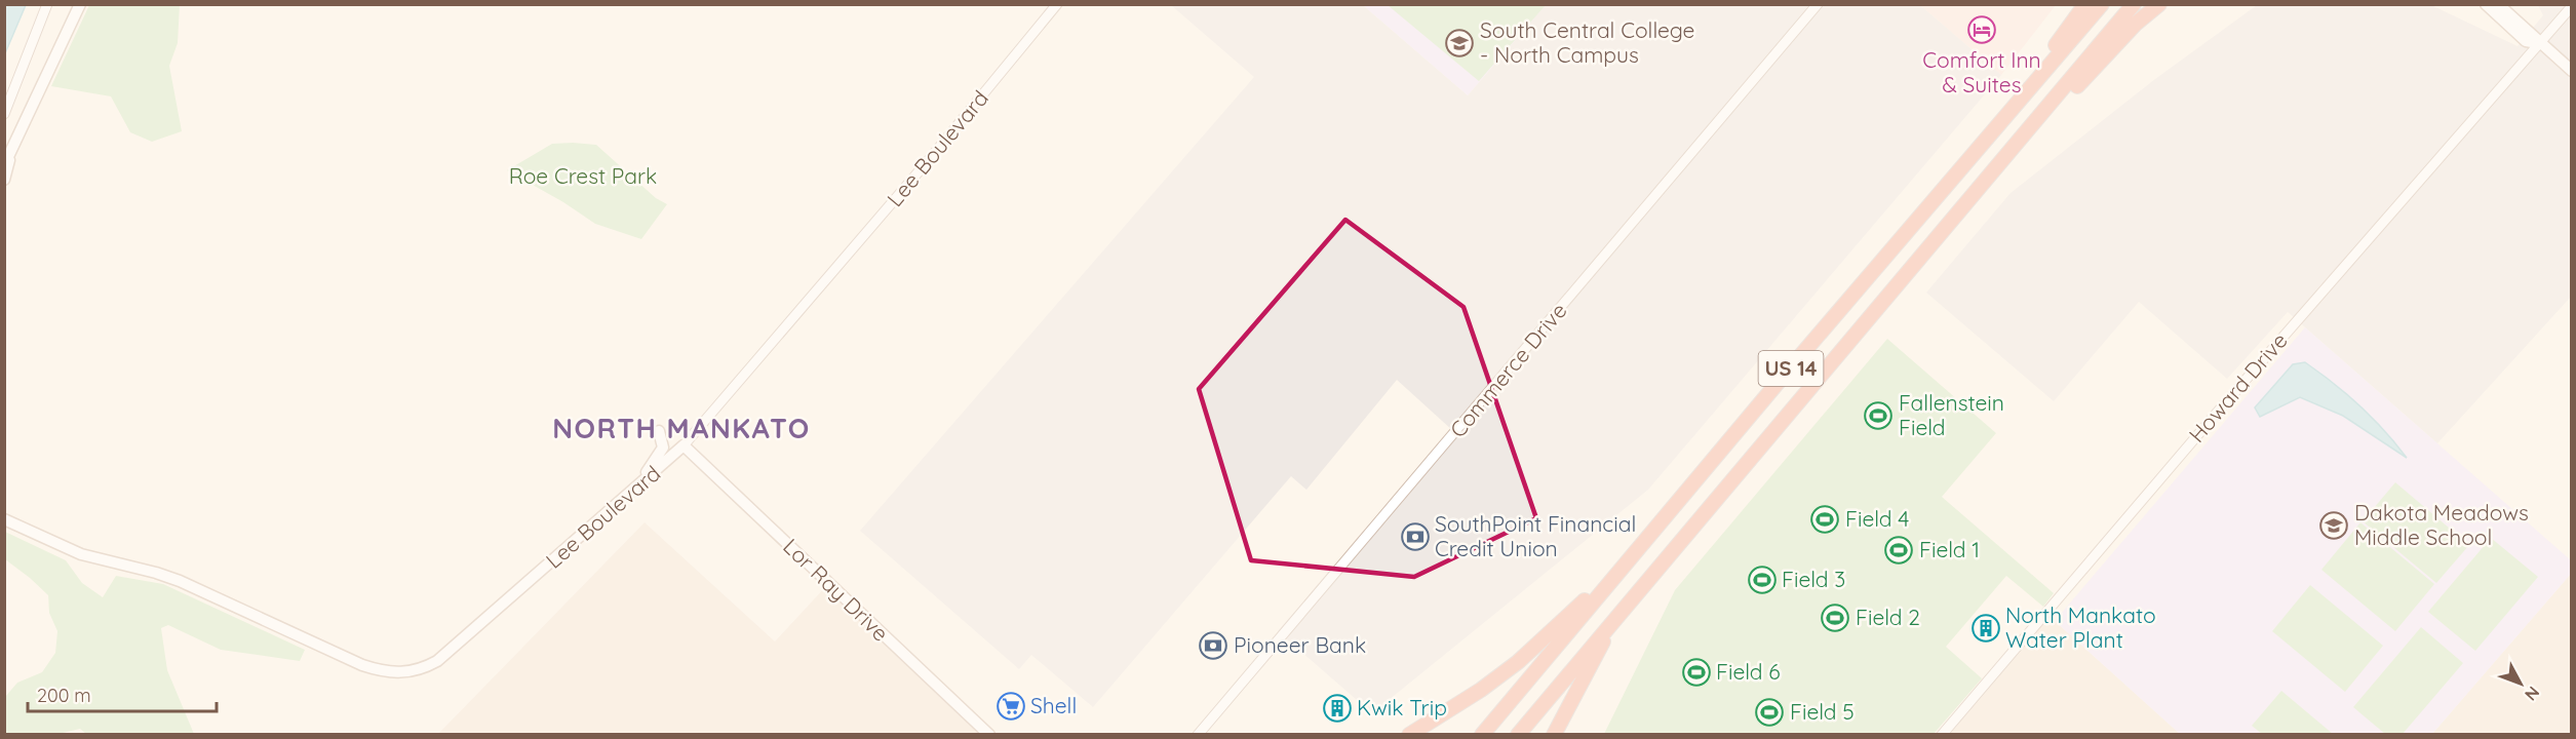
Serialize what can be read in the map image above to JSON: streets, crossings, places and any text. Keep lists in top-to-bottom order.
{
  "streets": {
    "highway": ["US 14"],
    "main road": ["Lee Boulevard", "Lor Ray Drive"],
    "street": ["Commerce Drive", "Howard Drive"]
  },
  "crossings": [
    ["Lee Boulevard", "Lor Ray Drive"]
  ],
  "districts": ["NORTH MANKATO"],
  "parks": ["Roe Crest Park"],
  "places": {
    "hotel": ["Comfort Inn & Suites"],
    "school or university": ["South Central College - North Campus", "Dakota Meadows Middle School"],
    "sports": [
      "Fallenstein Field",
      "Field 4",
      "Field 1",
      "Field 3",
      "Field 2",
      "Field 6",
      "Field 5"
    ],
    "bank": ["SouthPoint Financial Credit Union", "Pioneer Bank"],
    "building": ["North Mankato Water Plant", "Kwik Trip"],
    "supermarket": ["Shell"]
  },
  "scale_bar": "200 m",
  "north": "bottom right"
}
